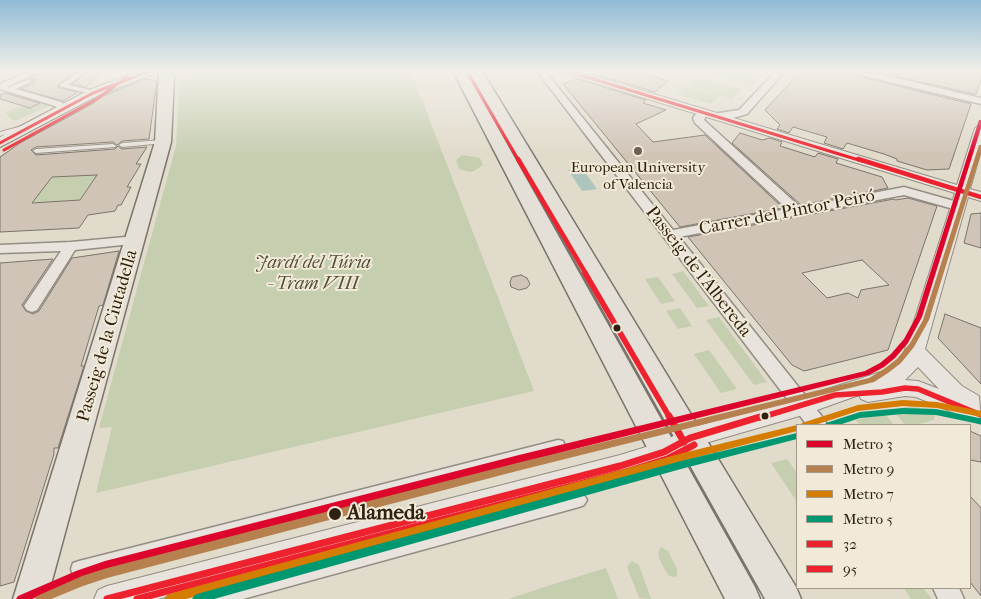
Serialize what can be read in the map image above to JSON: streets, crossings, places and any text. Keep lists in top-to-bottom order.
{
  "streets": {
    "main road": ["Passeig de la Ciutadella"],
    "street": ["Carrer del Pintor Peiró", "Passeig de l'Albereda"]
  },
  "crossings": [
    ["Carrer del Pintor Peiró", "Passeig de l'Albereda"]
  ],
  "parks": ["Jardí del Túria - Tram VIII"],
  "places": ["European University of Valencia", "Alameda"],
  "lines": [
    "transit line 32",
    "transit line 95",
    "metro line 3",
    "metro line 9",
    "metro line 7",
    "metro line 5"
  ],
  "legend": [
    "Metro 3",
    "Metro 9",
    "Metro 7",
    "Metro 5",
    "32",
    "95"
  ]
}
